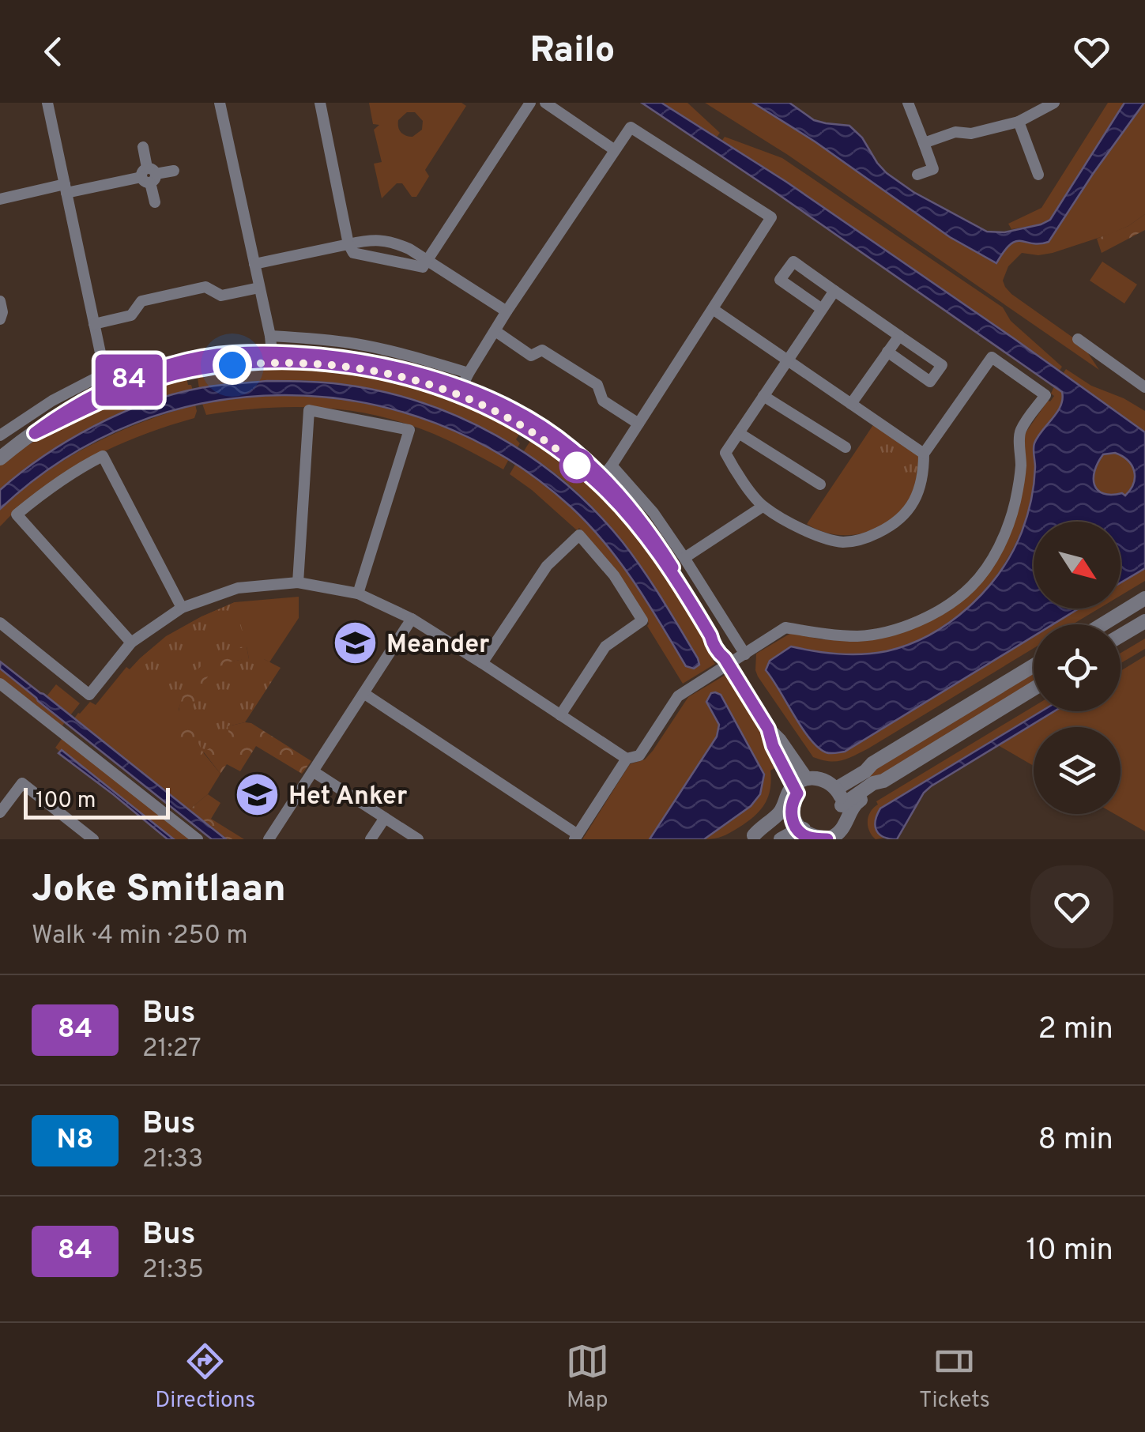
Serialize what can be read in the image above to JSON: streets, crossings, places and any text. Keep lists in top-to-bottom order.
{
  "places": {
    "school or university": ["Meander", "Het Anker"]
  },
  "lines": ["bus line 84"],
  "scale_bar": "100 m",
  "north": "bottom right",
  "page": {
    "header": "Railo",
    "on_map": "84",
    "scale": "100 m",
    "heading": ["Joke Smitlaan", "Walk · 4 min · 250 m"],
    "list": [
      {
        "mark": "84",
        "name": "Bus",
        "note": "21:27",
        "value": "2 min"
      },
      {
        "mark": "N8",
        "name": "Bus",
        "note": "21:33",
        "value": "8 min"
      },
      {
        "mark": "84",
        "name": "Bus",
        "note": "21:35",
        "value": "10 min"
      }
    ],
    "tabs": ["Directions", "Map", "Tickets"]
  }
}
